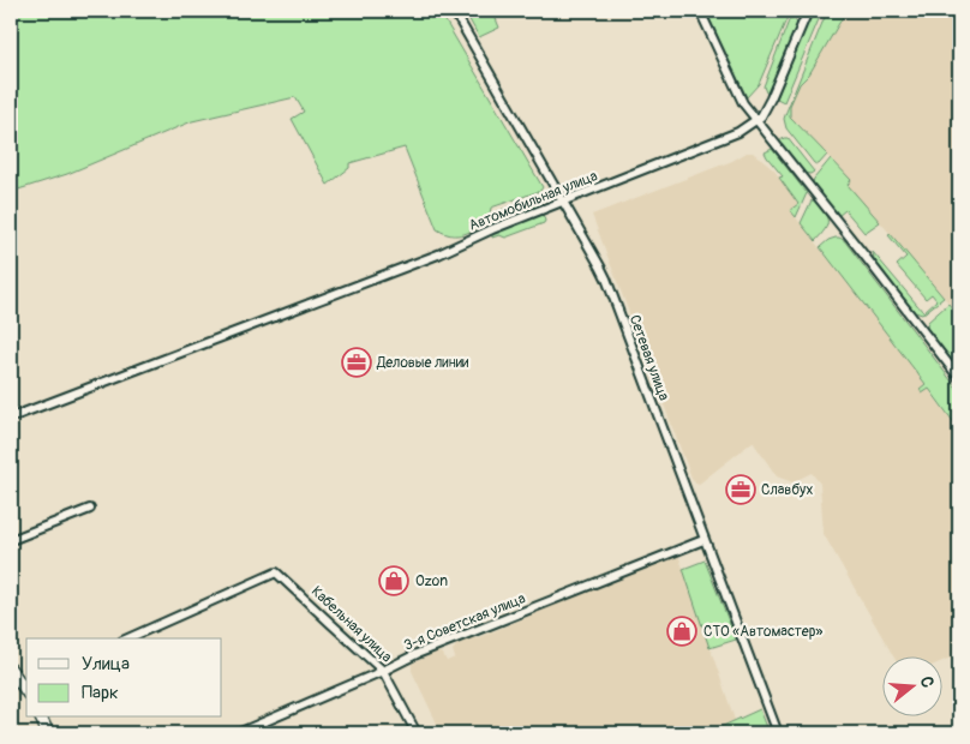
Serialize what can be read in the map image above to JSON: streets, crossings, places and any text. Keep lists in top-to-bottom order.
{
  "streets": {
    "street": [
      "Автомобильная улица",
      "Сетевая улица",
      "3-я Советская улица",
      "Кабельная улица"
    ]
  },
  "crossings": [
    ["Автомобильная улица", "Сетевая улица"],
    ["Сетевая улица", "3-я Советская улица"],
    ["3-я Советская улица", "Кабельная улица"]
  ],
  "places": {
    "office": ["Деловые линии", "Славбух"],
    "shop": ["Ozon", "СТО «Автомастер»"]
  },
  "legend": ["Улица", "Парк"],
  "north": "right"
}
